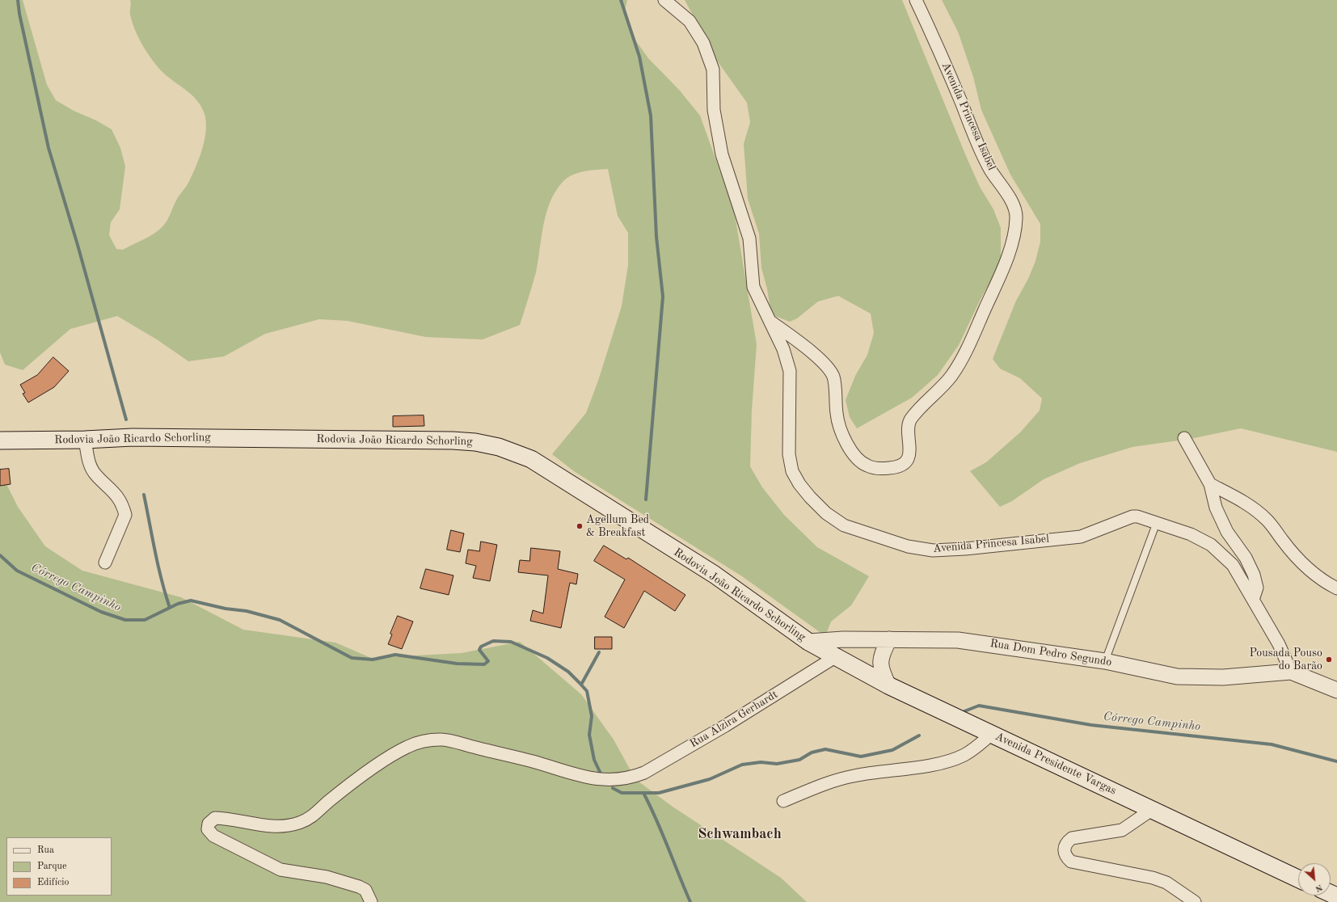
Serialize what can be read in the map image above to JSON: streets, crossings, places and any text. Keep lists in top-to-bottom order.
{
  "streets": {
    "main road": ["Rodovia João Ricardo Schorling", "Avenida Presidente Vargas"],
    "street": ["Avenida Princesa Isabel", "Rua Dom Pedro Segundo", "Rua Alzira Gerhardt"]
  },
  "crossings": [
    ["Avenida Princesa Isabel", "Rua Dom Pedro Segundo"],
    ["Rodovia João Ricardo Schorling", "Rua Dom Pedro Segundo"],
    ["Rodovia João Ricardo Schorling", "Avenida Presidente Vargas"],
    ["Rua Dom Pedro Segundo", "Avenida Presidente Vargas"],
    ["Rua Alzira Gerhardt", "Avenida Presidente Vargas"]
  ],
  "districts": ["Schwambach"],
  "water": ["Córrego Campinho"],
  "places": ["Agellum Bed & Breakfast", "Pousada Pouso do Barão"],
  "legend": ["Rua", "Parque", "Edifício"],
  "north": "bottom right"
}
